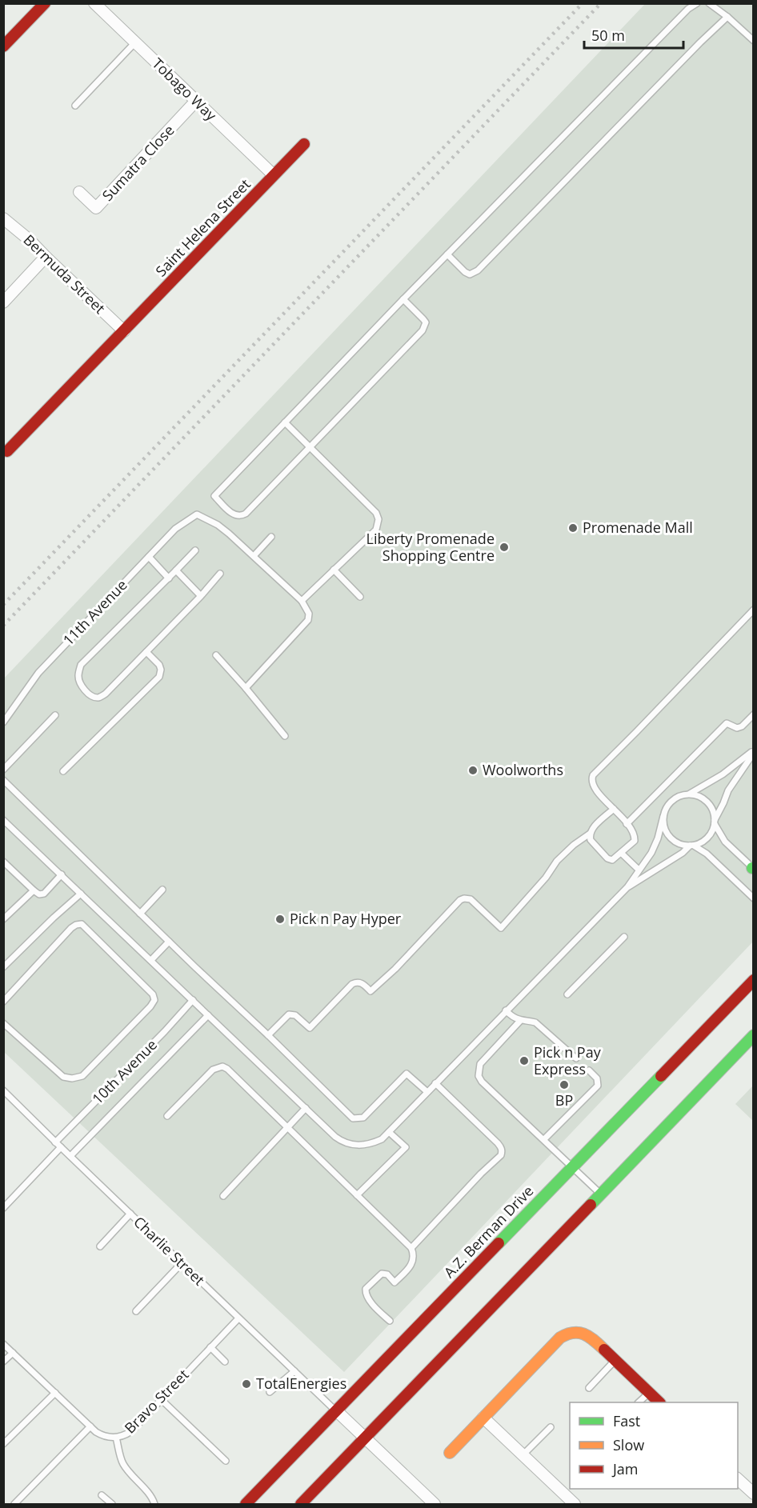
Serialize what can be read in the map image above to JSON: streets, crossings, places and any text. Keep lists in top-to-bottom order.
{
  "streets": {
    "main road": ["Saint Helena Street", "A.Z. Berman Drive"],
    "street": ["Tobago Way", "Sumatra Close", "Bermuda Street"],
    "lane": [
      "11th Avenue",
      "10th Avenue",
      "Charlie Street",
      "Bravo Street"
    ]
  },
  "crossings": [
    ["Tobago Way", "Sumatra Close"],
    ["Tobago Way", "Saint Helena Street"],
    ["Saint Helena Street", "Bermuda Street"],
    ["10th Avenue", "Charlie Street"],
    ["A.Z. Berman Drive", "Charlie Street"],
    ["Charlie Street", "Bravo Street"]
  ],
  "places": [
    "Promenade Mall",
    "Liberty Promenade Shopping Centre",
    "Woolworths",
    "Pick n Pay Hyper",
    "Pick n Pay Express",
    "BP",
    "TotalEnergies"
  ],
  "legend": ["Fast", "Slow", "Jam"],
  "scale_bar": "50 m"
}
